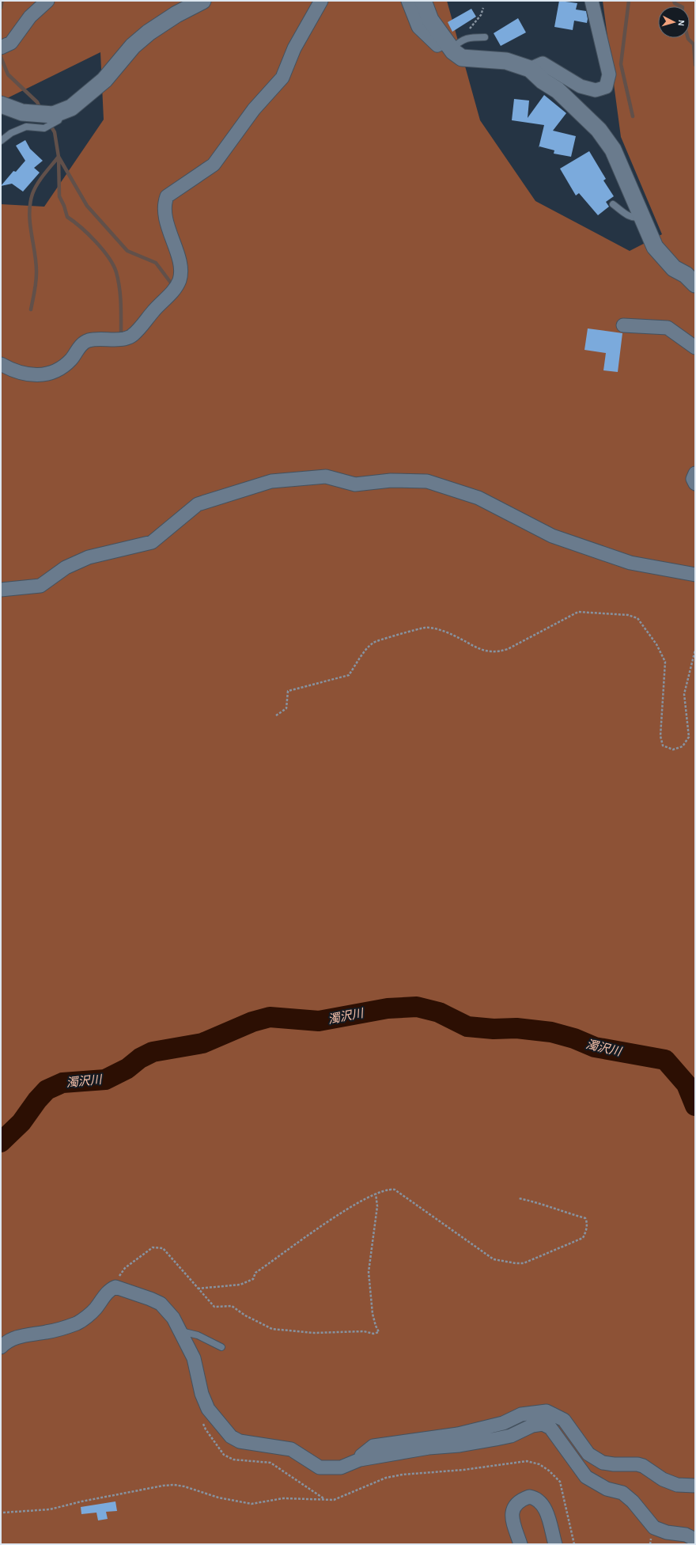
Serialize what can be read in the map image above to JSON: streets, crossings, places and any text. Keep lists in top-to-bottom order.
{
  "water": ["濁沢川"],
  "north": "right"
}
